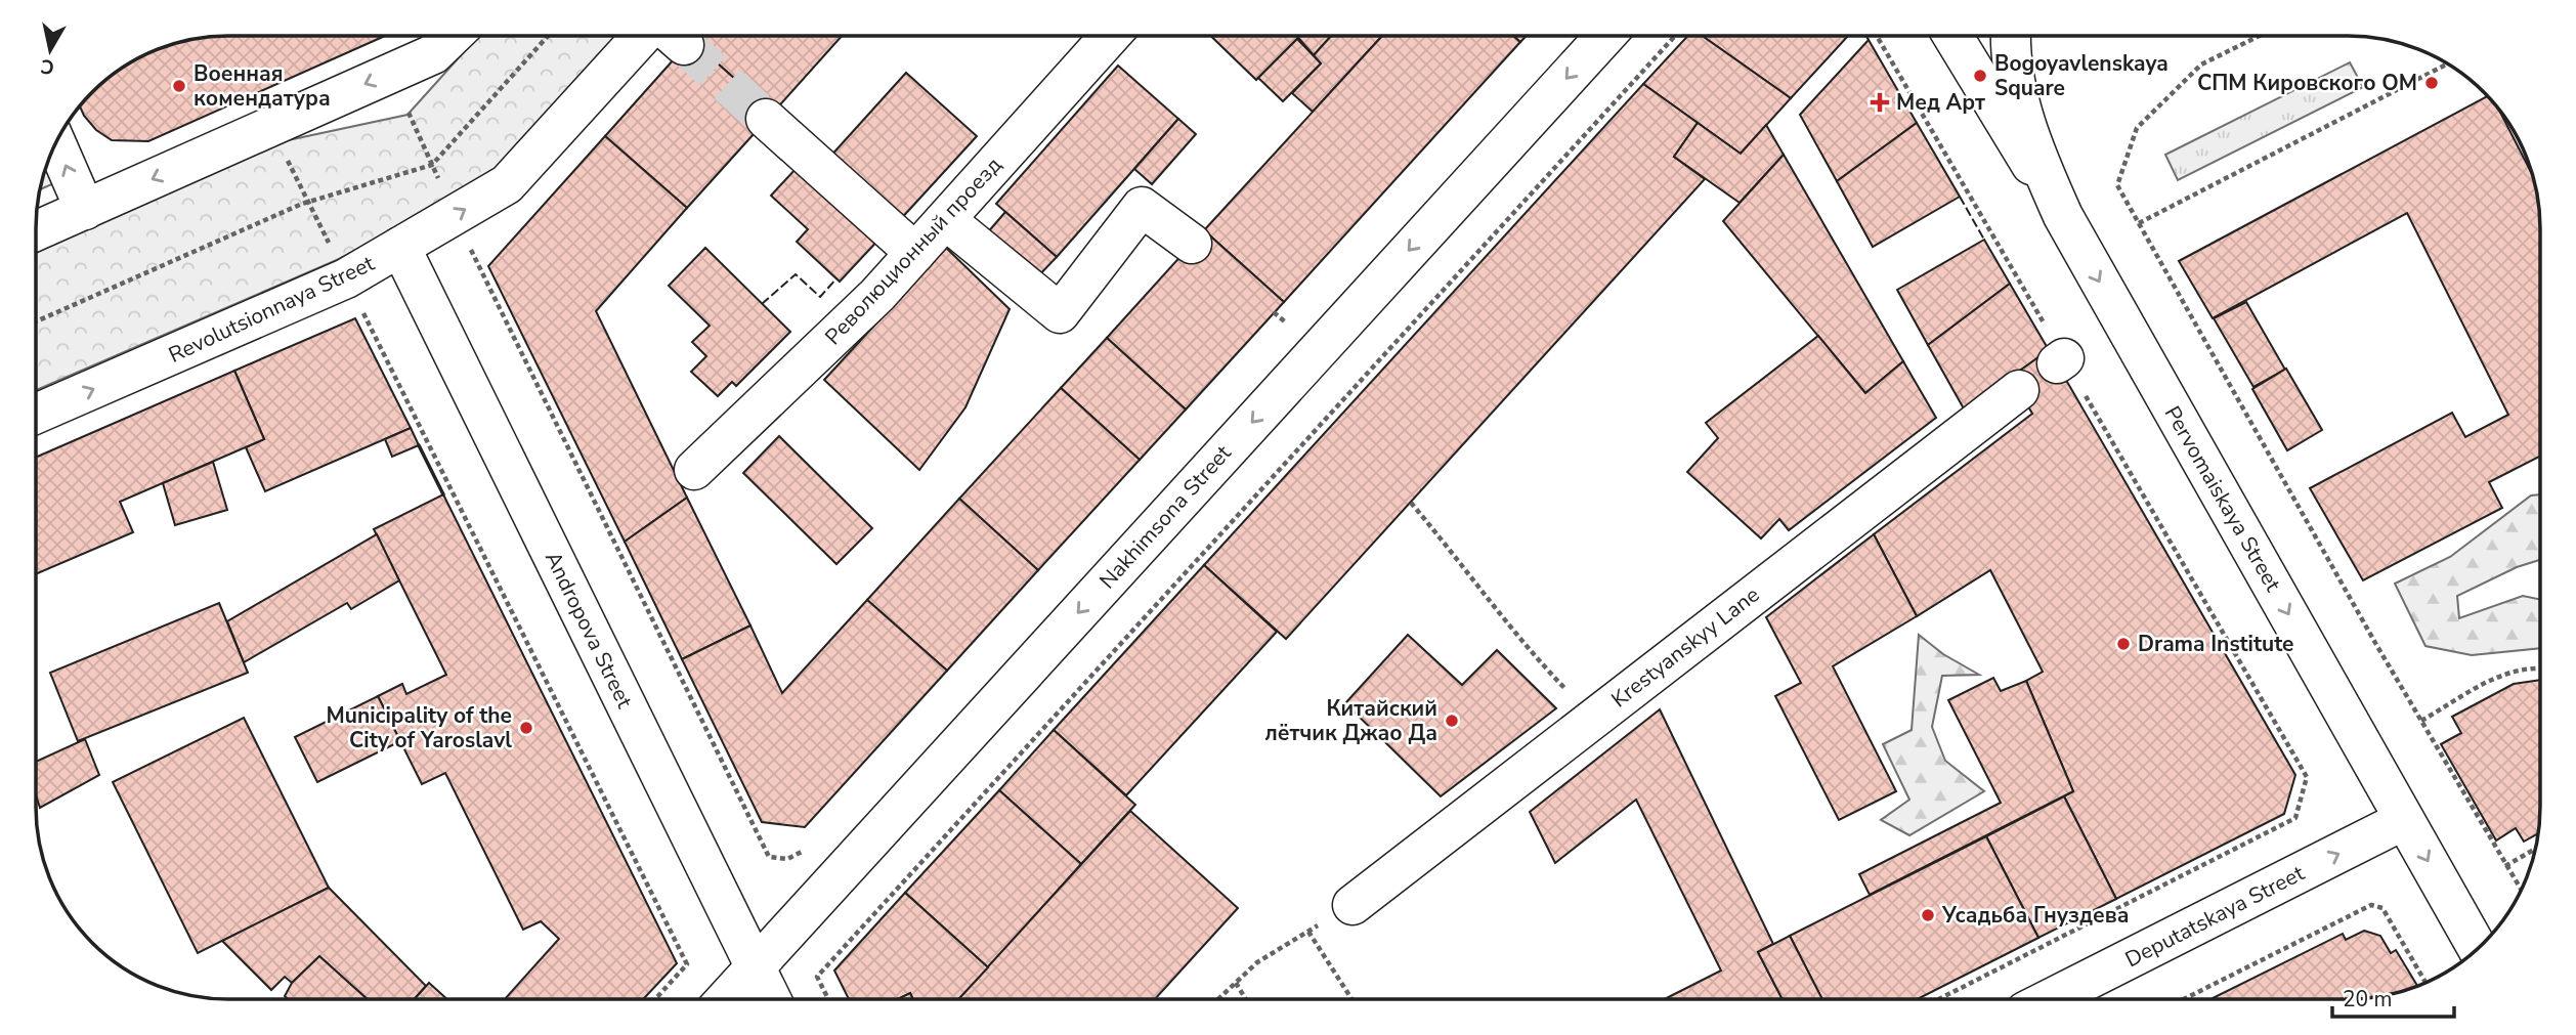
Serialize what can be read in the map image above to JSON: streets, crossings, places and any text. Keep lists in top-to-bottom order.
{
  "streets": {
    "street": [
      "Революционный проезд",
      "Revolutsionnaya Street",
      "Pervomaiskaya Street",
      "Nakhimsona Street",
      "Andropova Street",
      "Krestyanskyy Lane",
      "Deputatskaya Street"
    ]
  },
  "crossings": [
    ["Revolutsionnaya Street", "Andropova Street"],
    ["Pervomaiskaya Street", "Deputatskaya Street"],
    ["Nakhimsona Street", "Andropova Street"]
  ],
  "one_way": ["Pervomaiskaya Street", "Nakhimsona Street", "Deputatskaya Street"],
  "places": {
    "other": [
      "Bogoyavlenskaya Square",
      "СПМ Кировского ОМ",
      "Военная комендатура",
      "Drama Institute",
      "Китайский лётчик Джао Да",
      "Municipality of the City of Yaroslavl",
      "Усадьба Гнуздева"
    ],
    "health": ["Мед Арт"]
  },
  "scale_bar": "20 m",
  "north": "bottom"
}
